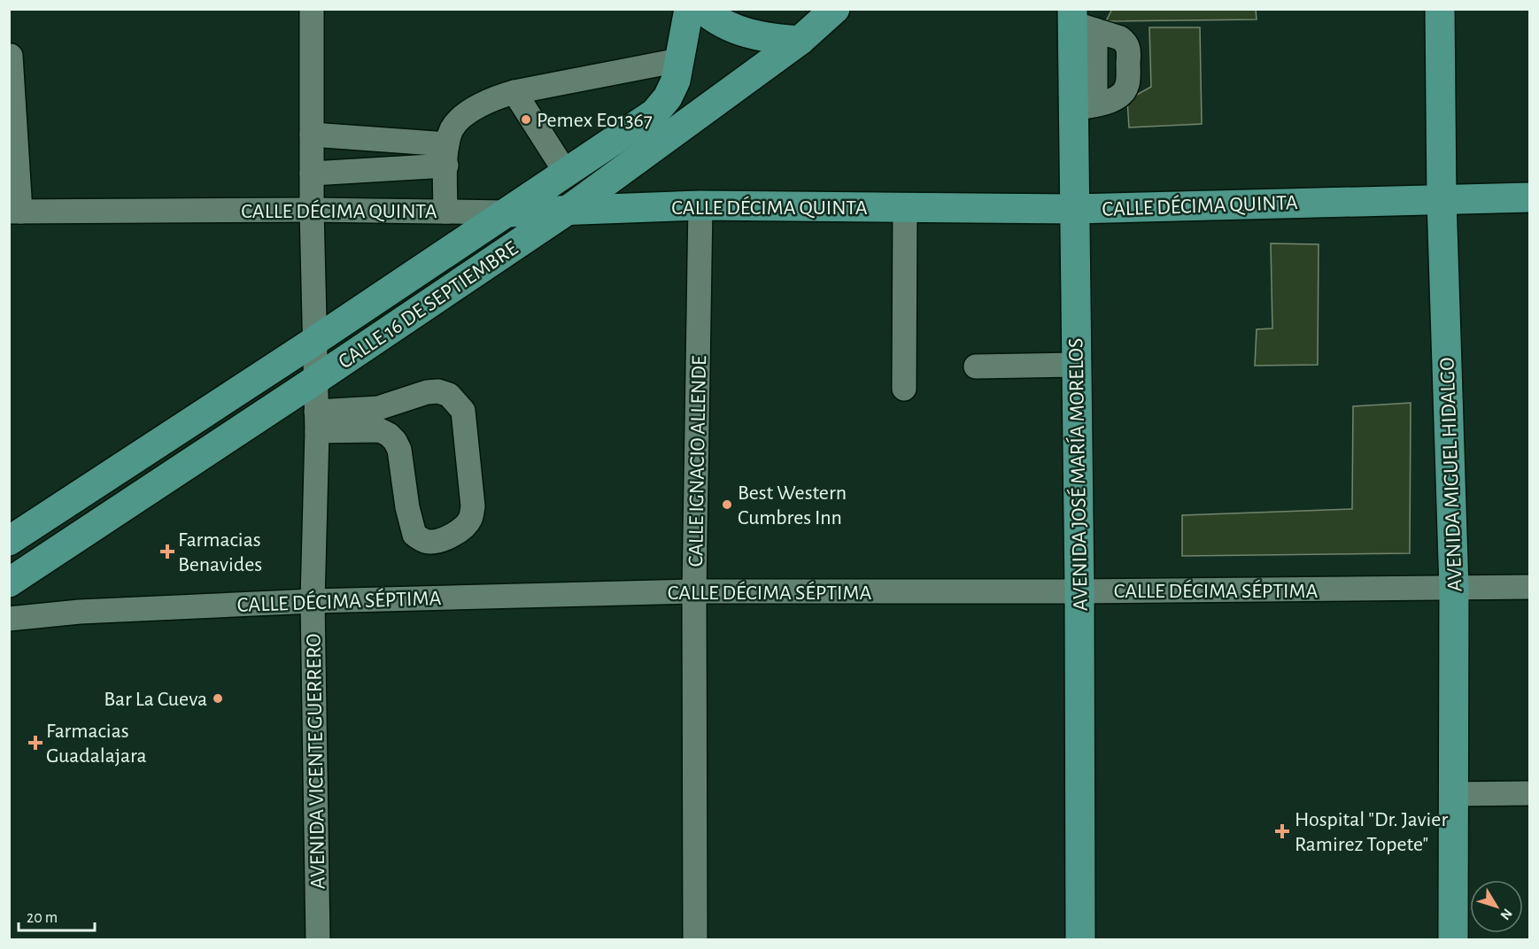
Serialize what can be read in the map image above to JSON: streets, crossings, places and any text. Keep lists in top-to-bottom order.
{
  "streets": {
    "main road": [
      "CALLE DÉCIMA QUINTA",
      "CALLE 16 DE SEPTIEMBRE",
      "AVENIDA JOSÉ MARÍA MORELOS",
      "AVENIDA MIGUEL HIDALGO"
    ],
    "street": ["CALLE IGNACIO ALLENDE", "CALLE DÉCIMA SÉPTIMA", "AVENIDA VICENTE GUERRERO"]
  },
  "crossings": [
    ["CALLE DÉCIMA QUINTA", "CALLE 16 DE SEPTIEMBRE"],
    ["CALLE DÉCIMA QUINTA", "CALLE IGNACIO ALLENDE"],
    ["CALLE DÉCIMA QUINTA", "AVENIDA JOSÉ MARÍA MORELOS"],
    ["CALLE DÉCIMA QUINTA", "AVENIDA MIGUEL HIDALGO"],
    ["CALLE DÉCIMA QUINTA", "AVENIDA VICENTE GUERRERO"],
    ["CALLE 16 DE SEPTIEMBRE", "AVENIDA VICENTE GUERRERO"],
    ["CALLE IGNACIO ALLENDE", "CALLE DÉCIMA SÉPTIMA"],
    ["AVENIDA JOSÉ MARÍA MORELOS", "CALLE DÉCIMA SÉPTIMA"],
    ["AVENIDA MIGUEL HIDALGO", "CALLE DÉCIMA SÉPTIMA"],
    ["CALLE DÉCIMA SÉPTIMA", "AVENIDA VICENTE GUERRERO"]
  ],
  "places": {
    "other": ["Pemex E01367", "Best Western Cumbres Inn", "Bar La Cueva"],
    "health": ["Farmacias Benavides", "Farmacias Guadalajara", "Hospital \"Dr. Javier Ramirez Topete\""]
  },
  "scale_bar": "20 m",
  "north": "bottom right"
}
